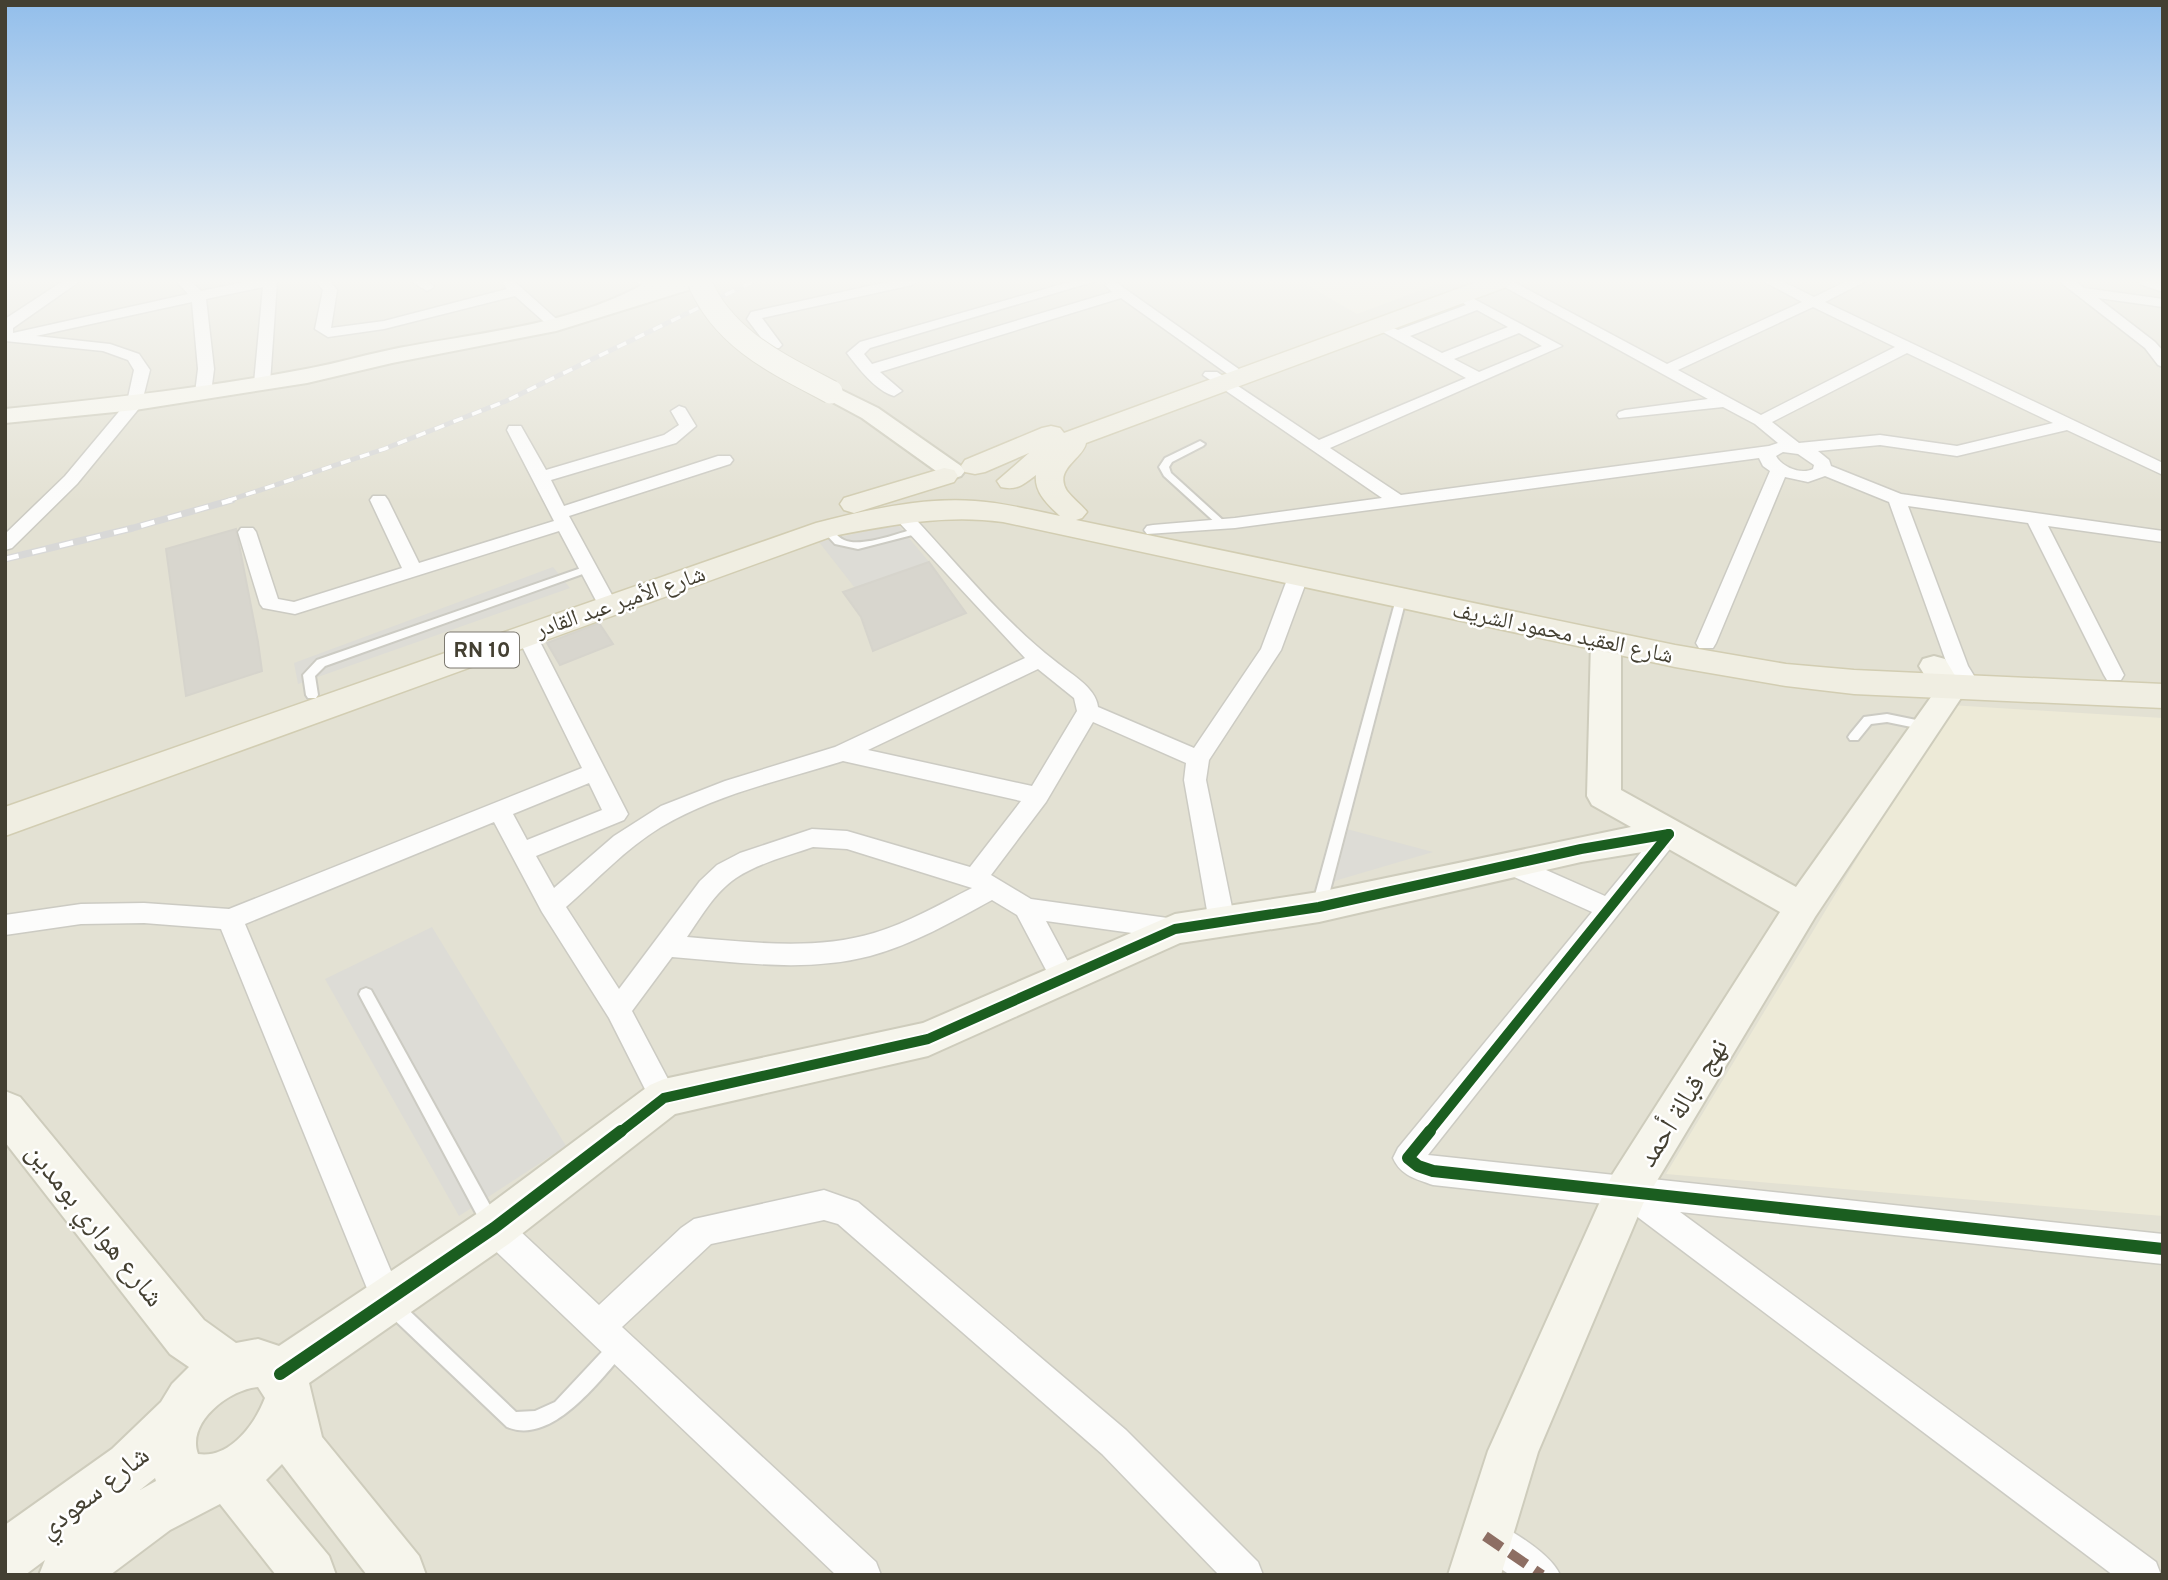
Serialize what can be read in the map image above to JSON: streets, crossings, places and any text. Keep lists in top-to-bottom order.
{
  "streets": {
    "main road": ["شارع الأمير عبد القادر", "شارع العقيد محمود الشريف", "RN 10"],
    "street": ["نهج قبالة أحمد", "شارع هواري بومدين", "شارع سعودي"]
  },
  "crossings": [
    ["شارع الأمير عبد القادر", "شارع العقيد محمود الشريف"],
    ["شارع العقيد محمود الشريف", "نهج قبالة أحمد"],
    ["شارع هواري بومدين", "شارع سعودي"]
  ]
}
